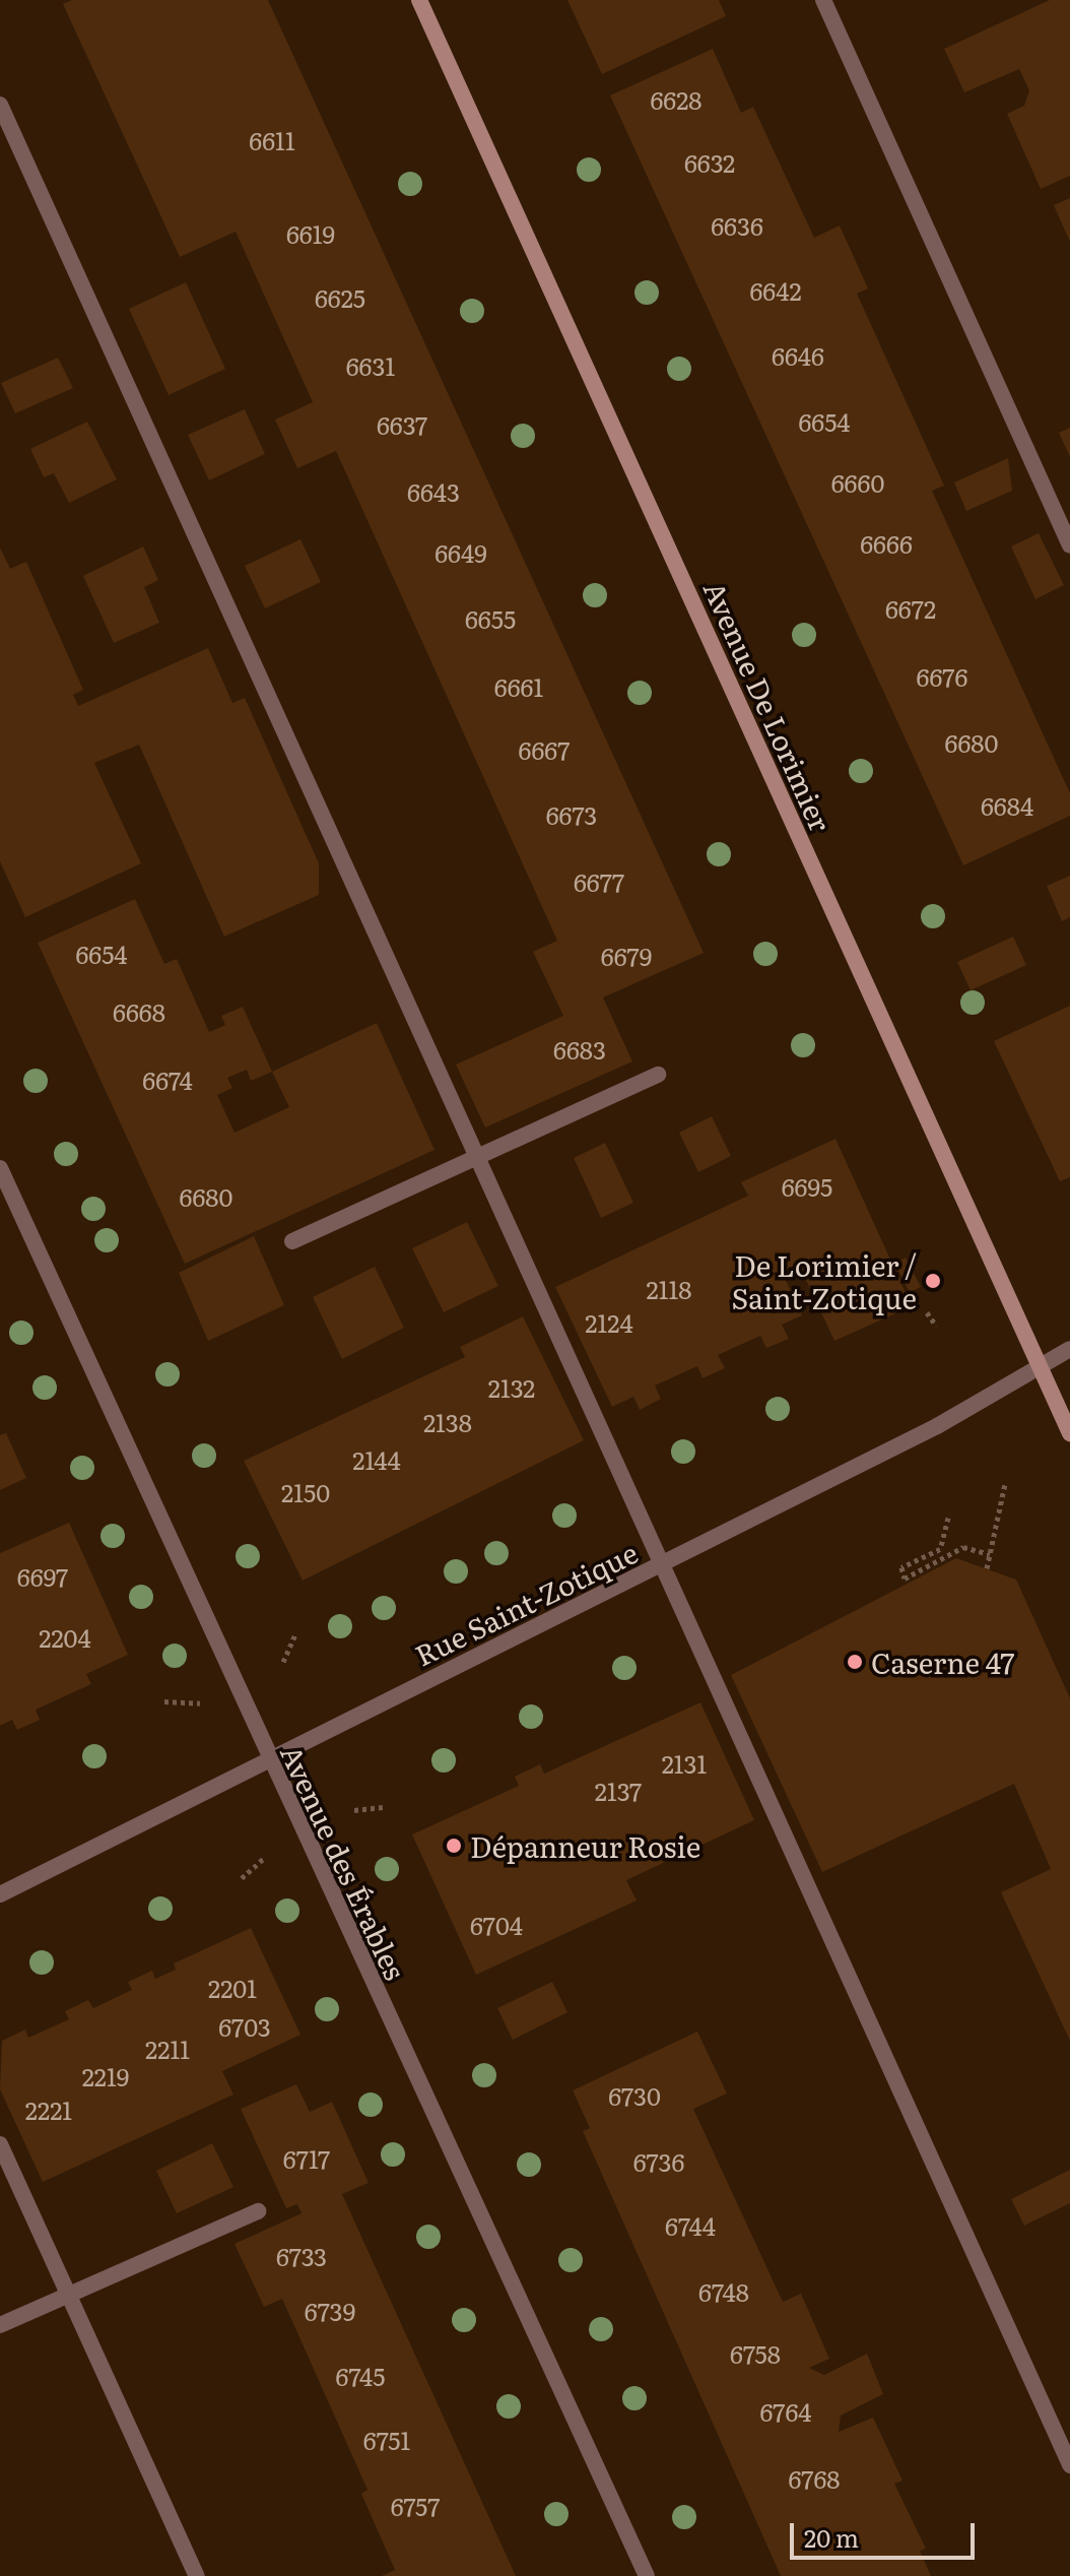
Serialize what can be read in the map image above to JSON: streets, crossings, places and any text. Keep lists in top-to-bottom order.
{
  "streets": {
    "main road": ["Avenue De Lorimier"],
    "street": ["Rue Saint-Zotique", "Avenue des Érables"]
  },
  "crossings": [
    ["Avenue De Lorimier", "Rue Saint-Zotique"],
    ["Rue Saint-Zotique", "Avenue des Érables"]
  ],
  "places": ["De Lorimier / Saint-Zotique", "Caserne 47", "Dépanneur Rosie"],
  "house_numbers": [
    "6628",
    "6611",
    "6632",
    "6636",
    "6619",
    "6642",
    "6625",
    "6646",
    "6631",
    "6654",
    "6637",
    "6660",
    "6643",
    "6666",
    "6649",
    "6672",
    "6655",
    "6676",
    "6661",
    "6680",
    "6667",
    "6684",
    "6673",
    "6677",
    "6654",
    "6679",
    "6668",
    "6683",
    "6674",
    "6695",
    "6680",
    "2118",
    "2124",
    "2132",
    "2138",
    "2144",
    "2150",
    "6697",
    "2204",
    "2131",
    "2137",
    "6704",
    "2201",
    "6703",
    "2211",
    "2219",
    "6730",
    "2221",
    "6717",
    "6736",
    "6744",
    "6733",
    "6748",
    "6739",
    "6758",
    "6745",
    "6764",
    "6751",
    "6768",
    "6757"
  ],
  "scale_bar": "20 m"
}
